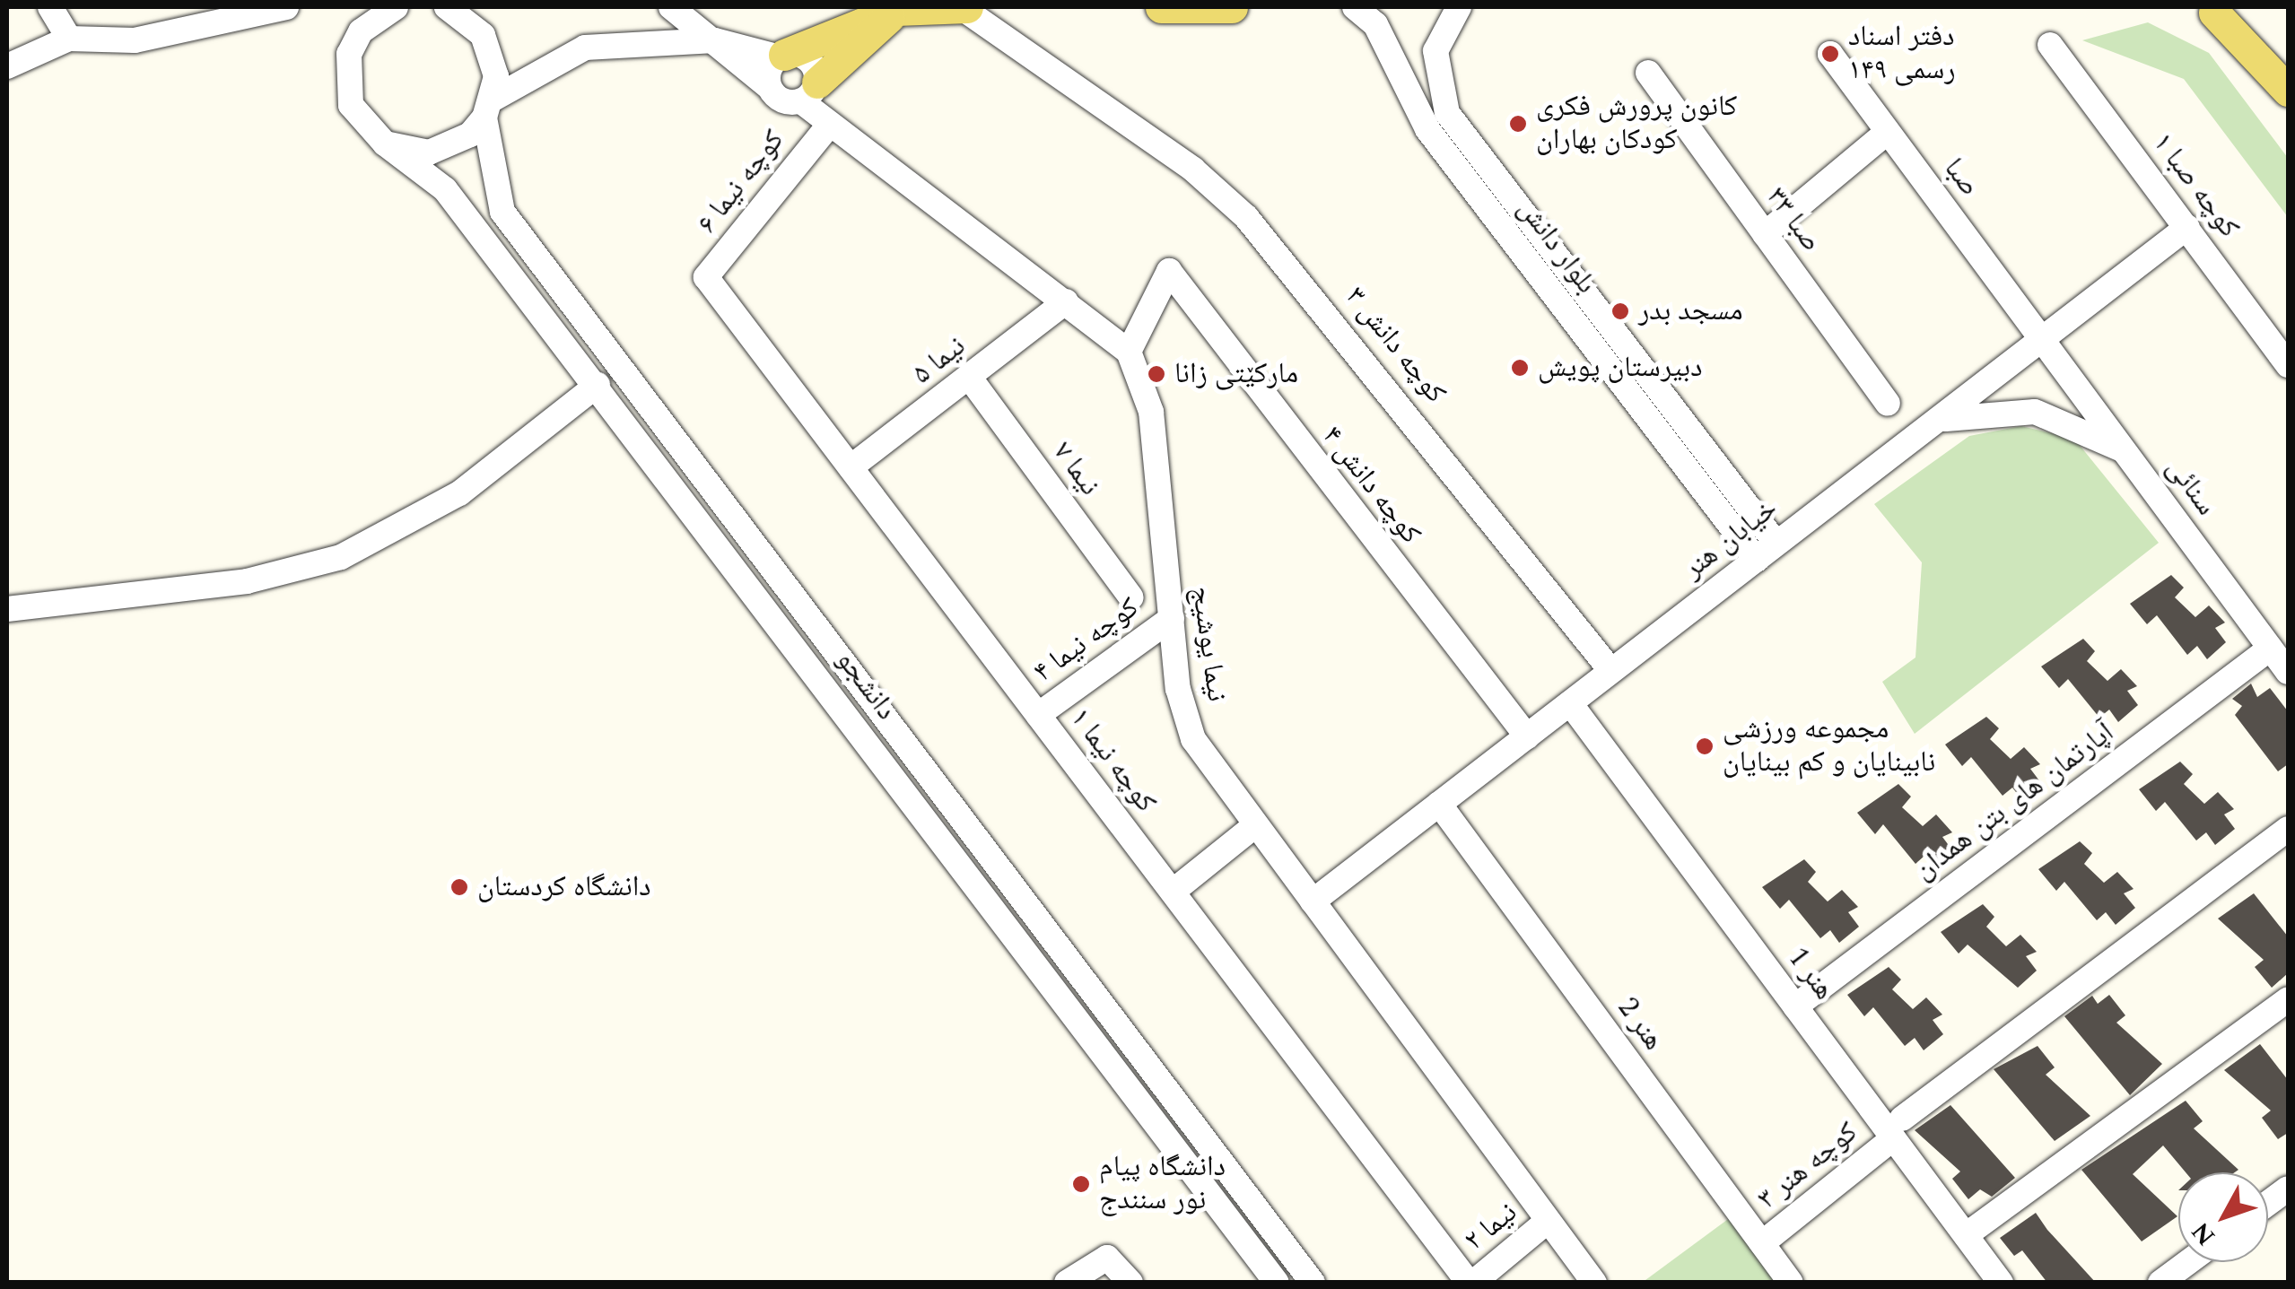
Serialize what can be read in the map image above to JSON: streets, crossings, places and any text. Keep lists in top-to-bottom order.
{
  "streets": {
    "street": [
      "صبا",
      "کوچه نیما ۶",
      "کوچه صبا ۱",
      "۳۳ صبا",
      "بلوار دانش",
      "کوچه دانش ۳",
      "نیما ۵",
      "نیما ۷",
      "کوچه دانش ۴",
      "سنائی",
      "خیابان هنر",
      "کوچه نیما ۴",
      "نیما یوشیج",
      "دانشجو",
      "کوچه نیما ۱",
      "آپارتمان های بتن همدان",
      "هنر 1",
      "هنر 2",
      "کوچه هنر ۳",
      "نیما ۲"
    ]
  },
  "crossings": [
    ["صبا", "سنائی"],
    ["صبا", "خیابان هنر"],
    ["کوچه نیما ۶", "کوچه نیما ۱"],
    ["کوچه صبا ۱", "خیابان هنر"],
    ["بلوار دانش", "خیابان هنر"],
    ["کوچه دانش ۳", "خیابان هنر"],
    ["نیما ۵", "نیما ۷"],
    ["نیما ۵", "کوچه نیما ۱"],
    ["کوچه دانش ۴", "خیابان هنر"],
    ["کوچه دانش ۴", "نیما یوشیج"],
    ["سنائی", "خیابان هنر"],
    ["سنائی", "آپارتمان های بتن همدان"],
    ["خیابان هنر", "نیما یوشیج"],
    ["خیابان هنر", "هنر 1"],
    ["خیابان هنر", "هنر 2"],
    ["کوچه نیما ۴", "نیما یوشیج"],
    ["کوچه نیما ۴", "کوچه نیما ۱"],
    ["نیما یوشیج", "نیما ۲"],
    ["کوچه نیما ۱", "نیما ۲"],
    ["آپارتمان های بتن همدان", "هنر 1"],
    ["هنر 1", "کوچه هنر ۳"],
    ["هنر 2", "کوچه هنر ۳"]
  ],
  "places": [
    "دفتر اسناد رسمی ۱۴۹",
    "کانون پرورش فکری کودکان بهاران",
    "مسجد بدر",
    "دبیرستان پویش",
    "مارکێتی زانا",
    "مجموعه ورزشی نابینایان و کم بینایان",
    "دانشگاه کردستان",
    "دانشگاه پیام نور سنندج"
  ],
  "north": "bottom left"
}
